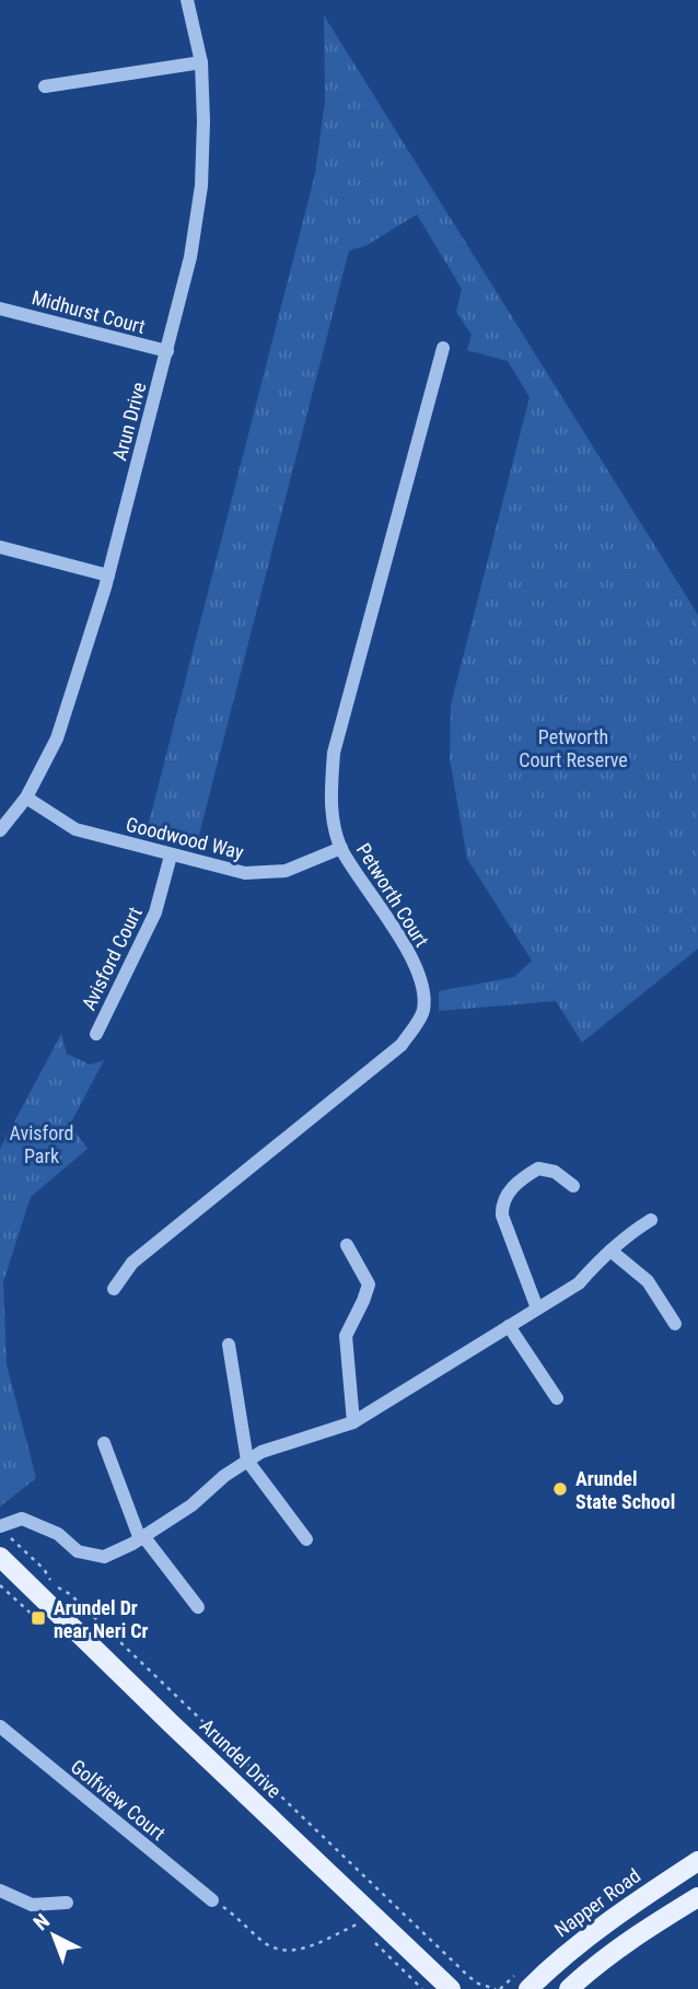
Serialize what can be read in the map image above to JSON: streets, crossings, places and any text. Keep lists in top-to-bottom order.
{
  "streets": {
    "main road": ["Arundel Drive", "Napper Road"],
    "street": [
      "Midhurst Court",
      "Arun Drive",
      "Goodwood Way",
      "Petworth Court",
      "Avisford Court",
      "Golfview Court"
    ]
  },
  "crossings": [
    ["Midhurst Court", "Arun Drive"],
    ["Arun Drive", "Goodwood Way"],
    ["Goodwood Way", "Petworth Court"],
    ["Goodwood Way", "Avisford Court"]
  ],
  "parks": ["Petworth Court Reserve", "Avisford Park"],
  "places": {
    "other": ["Arundel State School"],
    "transit": ["Arundel Dr near Neri Cr"]
  },
  "north": "top left"
}
